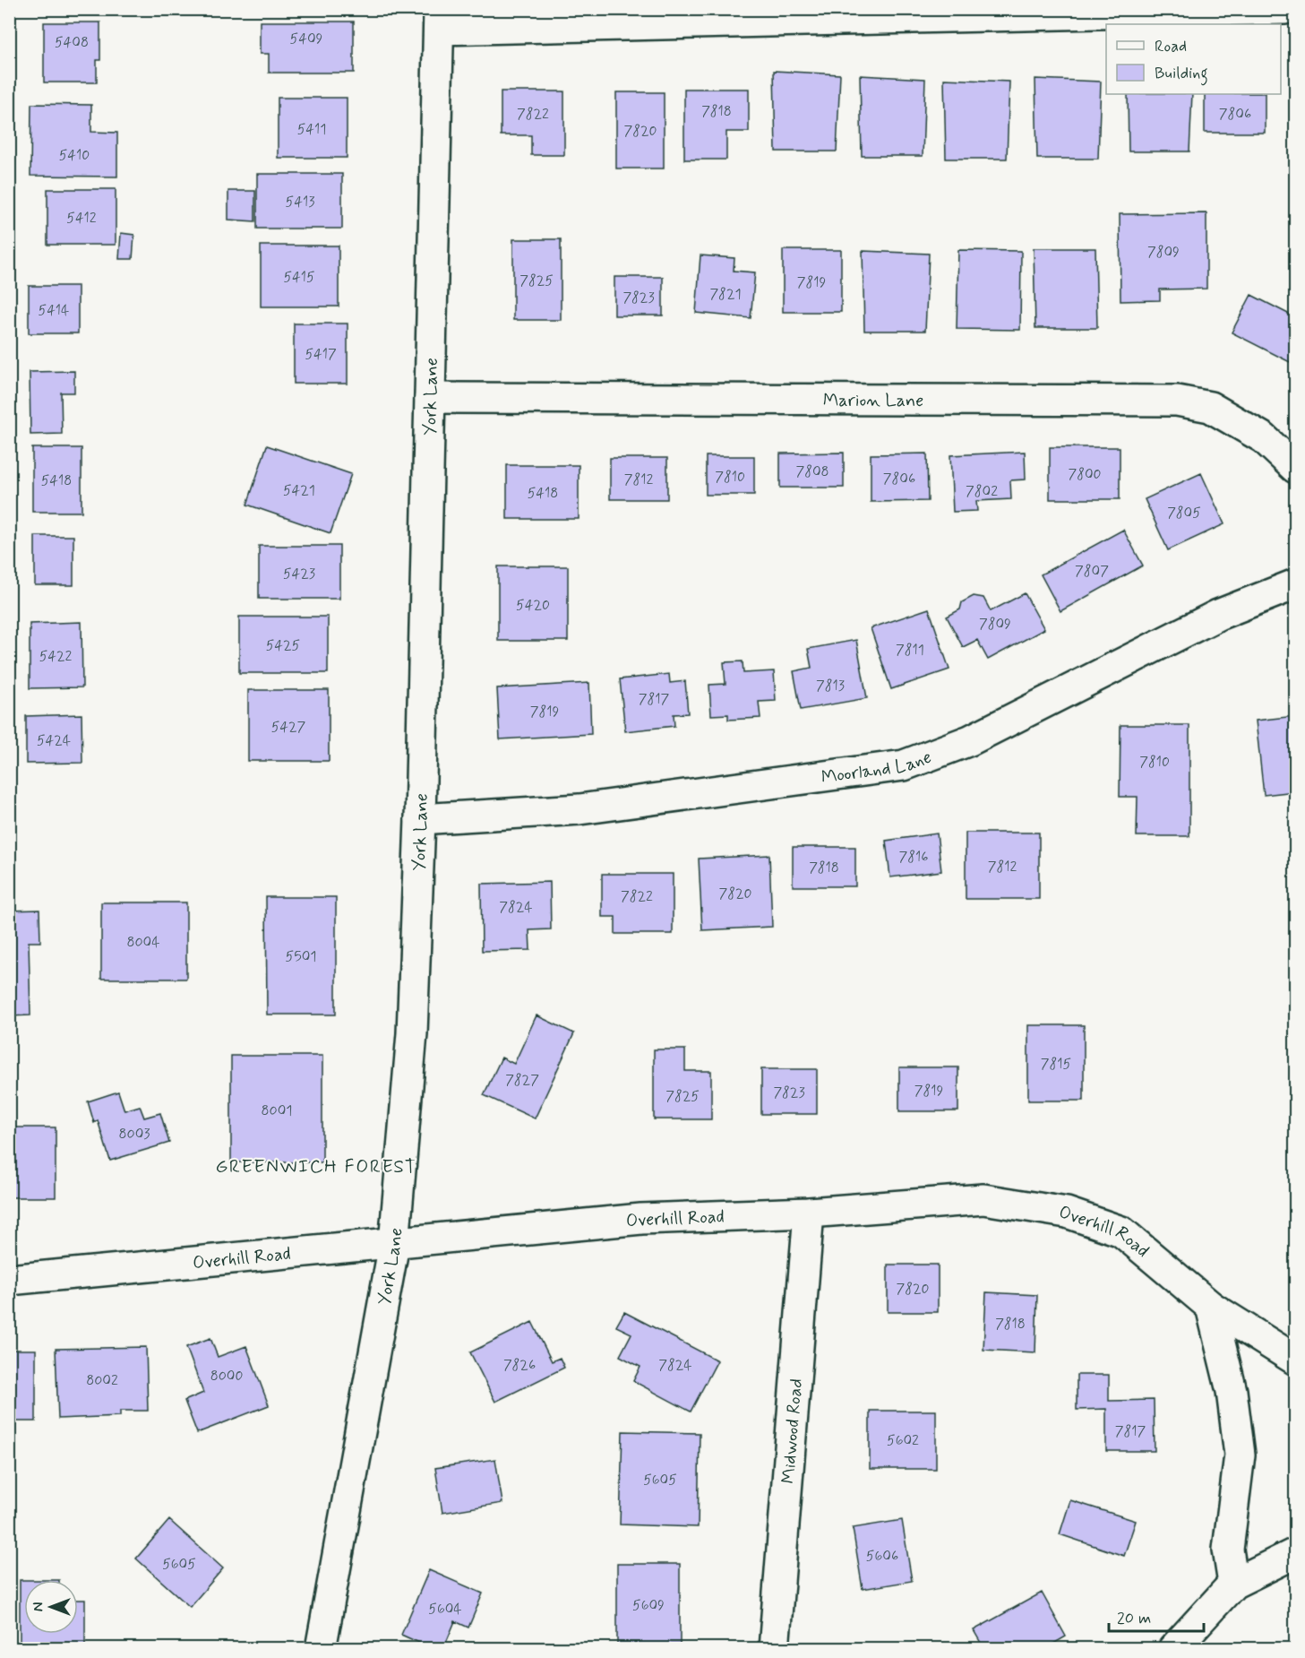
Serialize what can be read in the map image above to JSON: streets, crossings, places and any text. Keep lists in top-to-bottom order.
{
  "streets": {
    "street": [
      "York Lane",
      "Marion Lane",
      "Moorland Lane",
      "Overhill Road",
      "Midwood Road"
    ]
  },
  "crossings": [
    ["York Lane", "Marion Lane"],
    ["York Lane", "Moorland Lane"],
    ["York Lane", "Overhill Road"],
    ["Overhill Road", "Midwood Road"]
  ],
  "districts": ["GREENWICH FOREST"],
  "house_numbers": [
    "5409",
    "5408",
    "7818",
    "7822",
    "7806",
    "5411",
    "7820",
    "5410",
    "5413",
    "5412",
    "7809",
    "5415",
    "7825",
    "7819",
    "7821",
    "7823",
    "5414",
    "5417",
    "7808",
    "7800",
    "7810",
    "7806",
    "7812",
    "5418",
    "5421",
    "7802",
    "5418",
    "7805",
    "7807",
    "5423",
    "5420",
    "7809",
    "5425",
    "7811",
    "5422",
    "7813",
    "7817",
    "7819",
    "5427",
    "5424",
    "7810",
    "7816",
    "7812",
    "7818",
    "7820",
    "7822",
    "7824",
    "8004",
    "5501",
    "7815",
    "7827",
    "7819",
    "7823",
    "7825",
    "8001",
    "8003",
    "7820",
    "7818",
    "7826",
    "7824",
    "8000",
    "8002",
    "7817",
    "5602",
    "5605",
    "5606",
    "5605",
    "5609",
    "5604"
  ],
  "legend": ["Road", "Building"],
  "scale_bar": "20 m",
  "north": "left"
}
